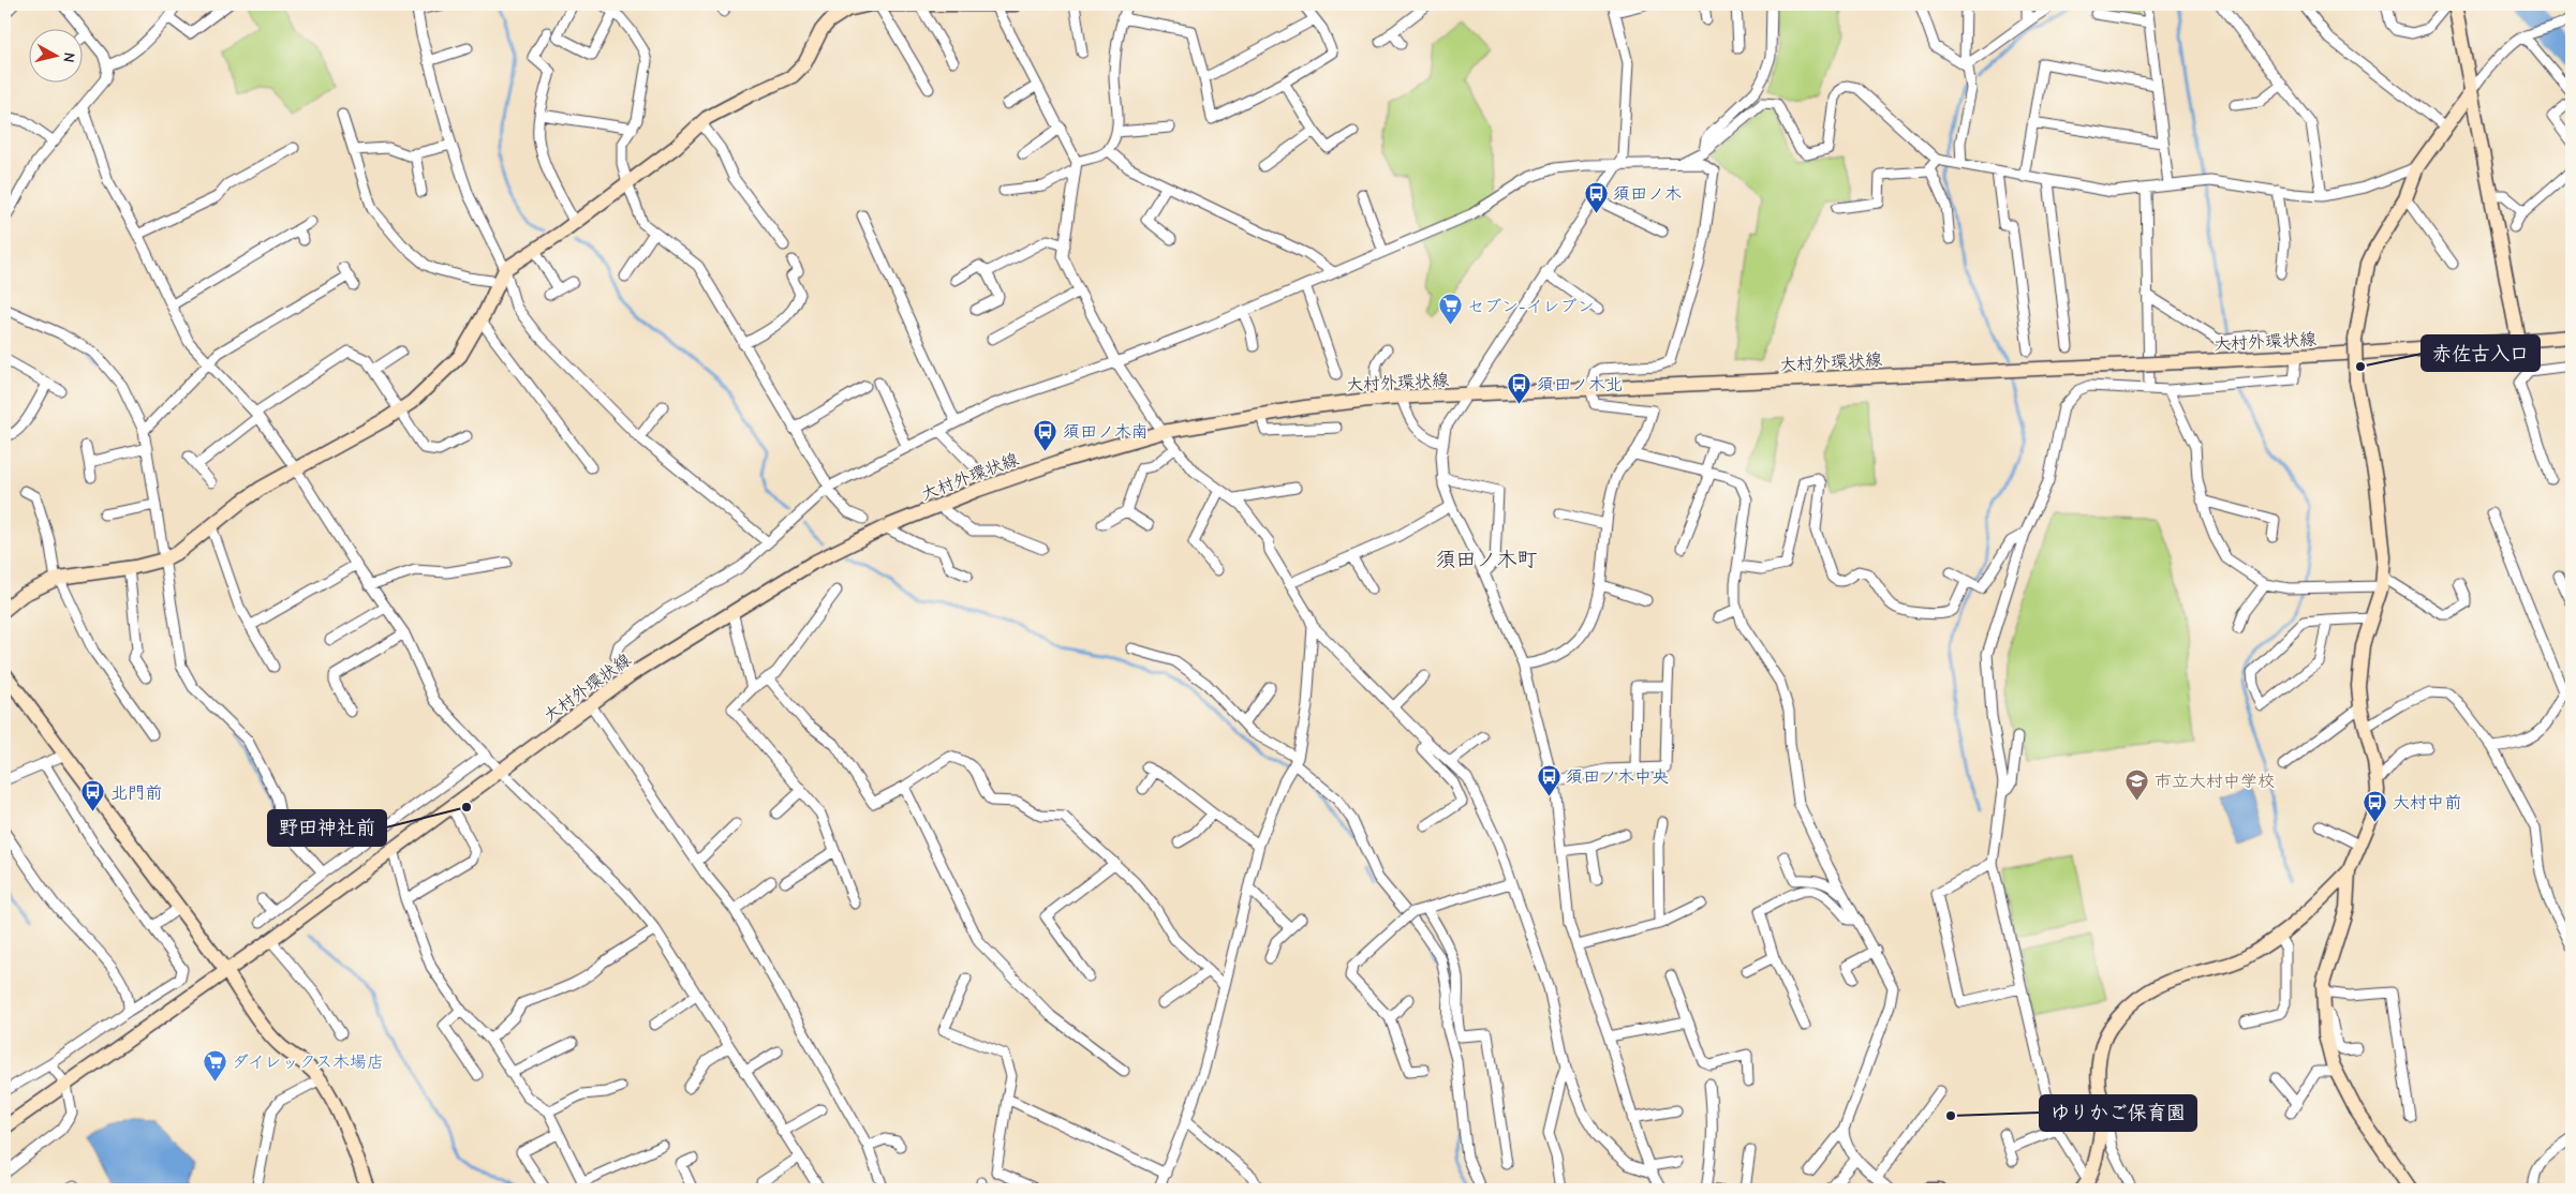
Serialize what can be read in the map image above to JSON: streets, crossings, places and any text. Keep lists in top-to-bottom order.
{
  "streets": {
    "street": ["大村外環状線"]
  },
  "districts": ["須田ノ木町"],
  "places": {
    "bus stop": [
      "須田ノ木",
      "須田ノ木北",
      "須田ノ木南",
      "須田ノ木中央",
      "北門前",
      "大村中前"
    ],
    "supermarket": ["セブン-イレブン", "ダイレックス木場店"],
    "other": ["赤佐古入口", "野田神社前", "ゆりかご保育園"],
    "school or university": ["市立大村中学校"]
  },
  "north": "right"
}
